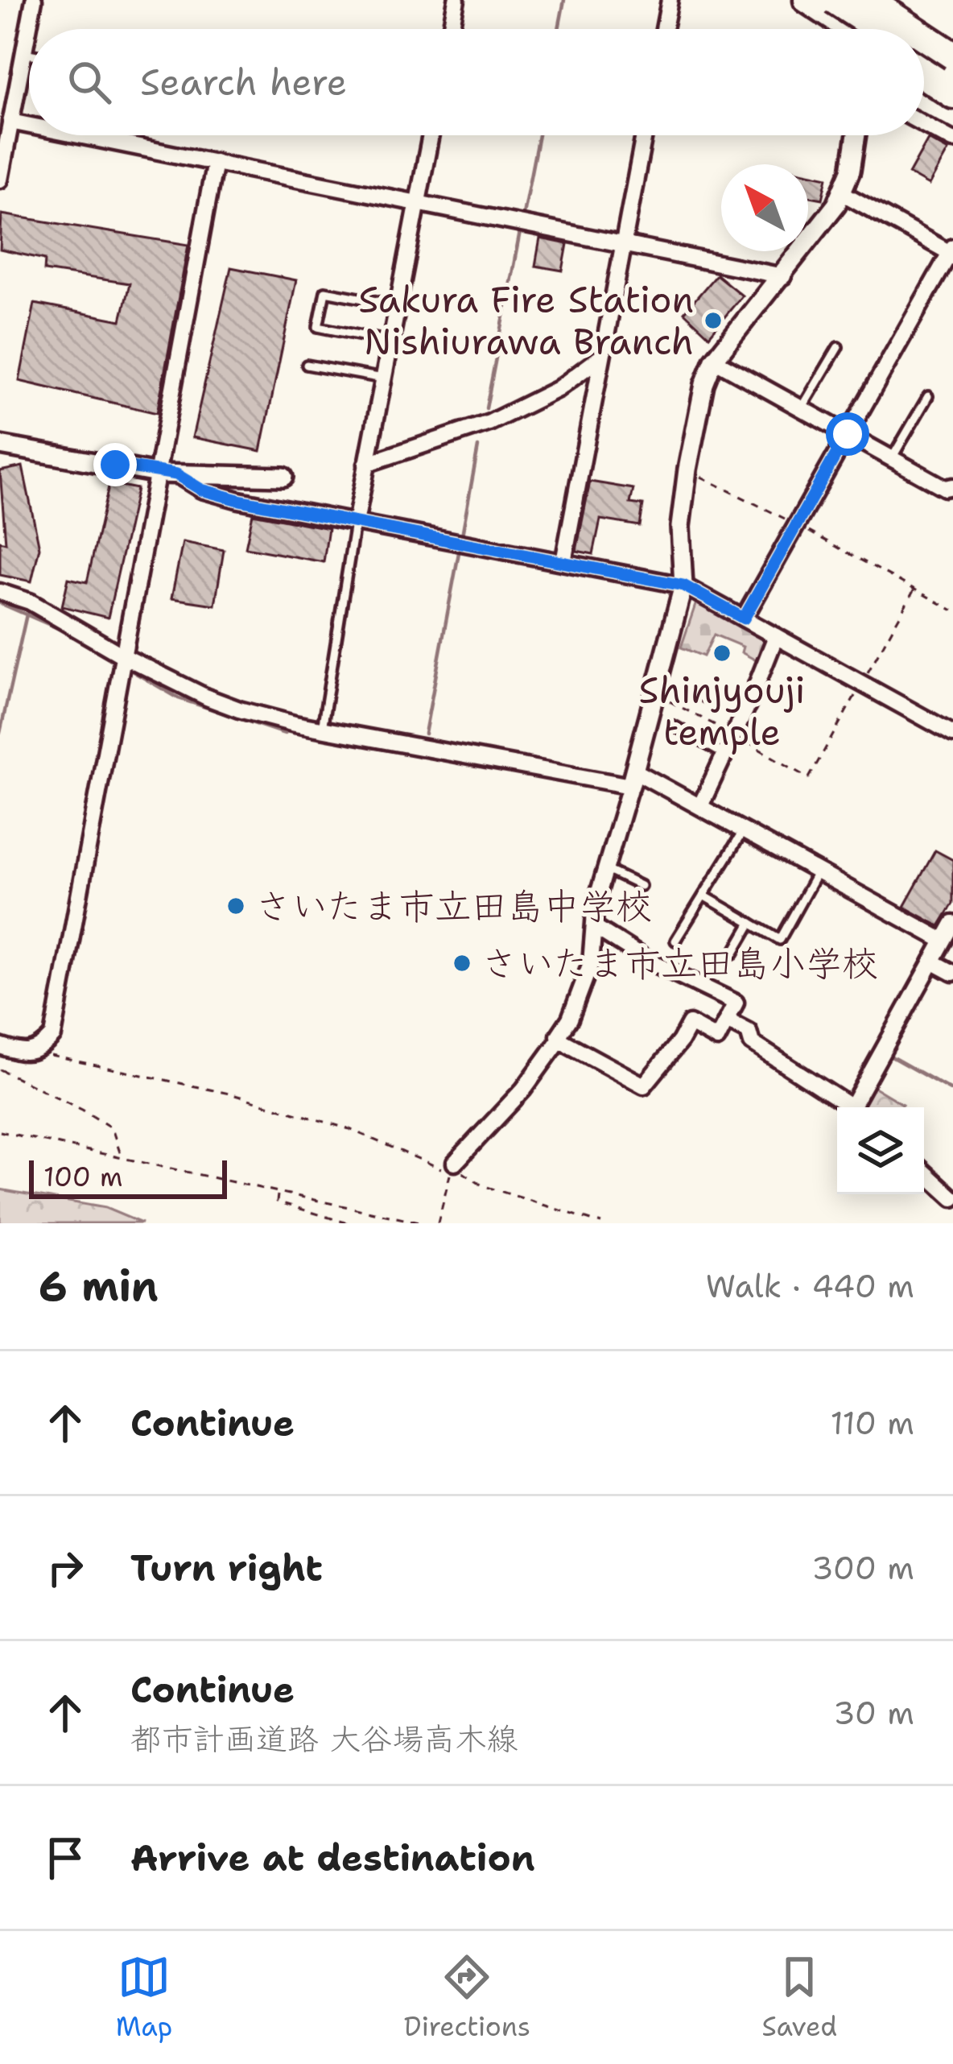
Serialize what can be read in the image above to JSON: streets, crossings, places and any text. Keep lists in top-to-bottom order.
{
  "places": [
    "Sakura Fire Station Nishiurawa Branch",
    "Shinjyouji temple",
    "さいたま市立田島中学校",
    "さいたま市立田島小学校"
  ],
  "scale_bar": "100 m",
  "north": "top left",
  "page": {
    "search": "Search here",
    "scale": "100 m",
    "heading": ["6 min", "Walk · 440 m"],
    "list": [
      ["Continue", "110 m"],
      ["Turn right", "300 m"],
      ["Continue", "都市計画道路 大谷場高木線", "30 m"],
      "Arrive at destination"
    ],
    "nav": ["Map", "Directions", "Saved"]
  }
}
